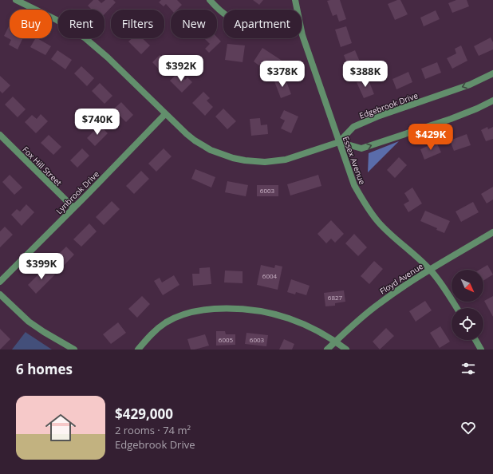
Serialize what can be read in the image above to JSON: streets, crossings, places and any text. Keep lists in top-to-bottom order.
{
  "streets": {
    "street": [
      "Edgebrook Drive",
      "Essex Avenue",
      "Fox Hill Street",
      "Lynbrook Drive",
      "Floyd Avenue"
    ]
  },
  "crossings": [
    ["Edgebrook Drive", "Essex Avenue"],
    ["Essex Avenue", "Floyd Avenue"],
    ["Fox Hill Street", "Lynbrook Drive"]
  ],
  "house_numbers": [
    "6003",
    "6004",
    "6827",
    "6005",
    "6003"
  ],
  "north": "bottom right",
  "page": {
    "chip": [
      "Buy",
      "Rent",
      "Filters",
      "New",
      "Apartment"
    ],
    "price": [
      "$392K",
      "$378K",
      "$388K",
      "$740K",
      "$429K",
      "$399K"
    ],
    "heading": "6 homes",
    "list": [
      {
        "name": "$429,000",
        "note": "2 rooms · 74 m² · Edgebrook Drive"
      }
    ]
  }
}
